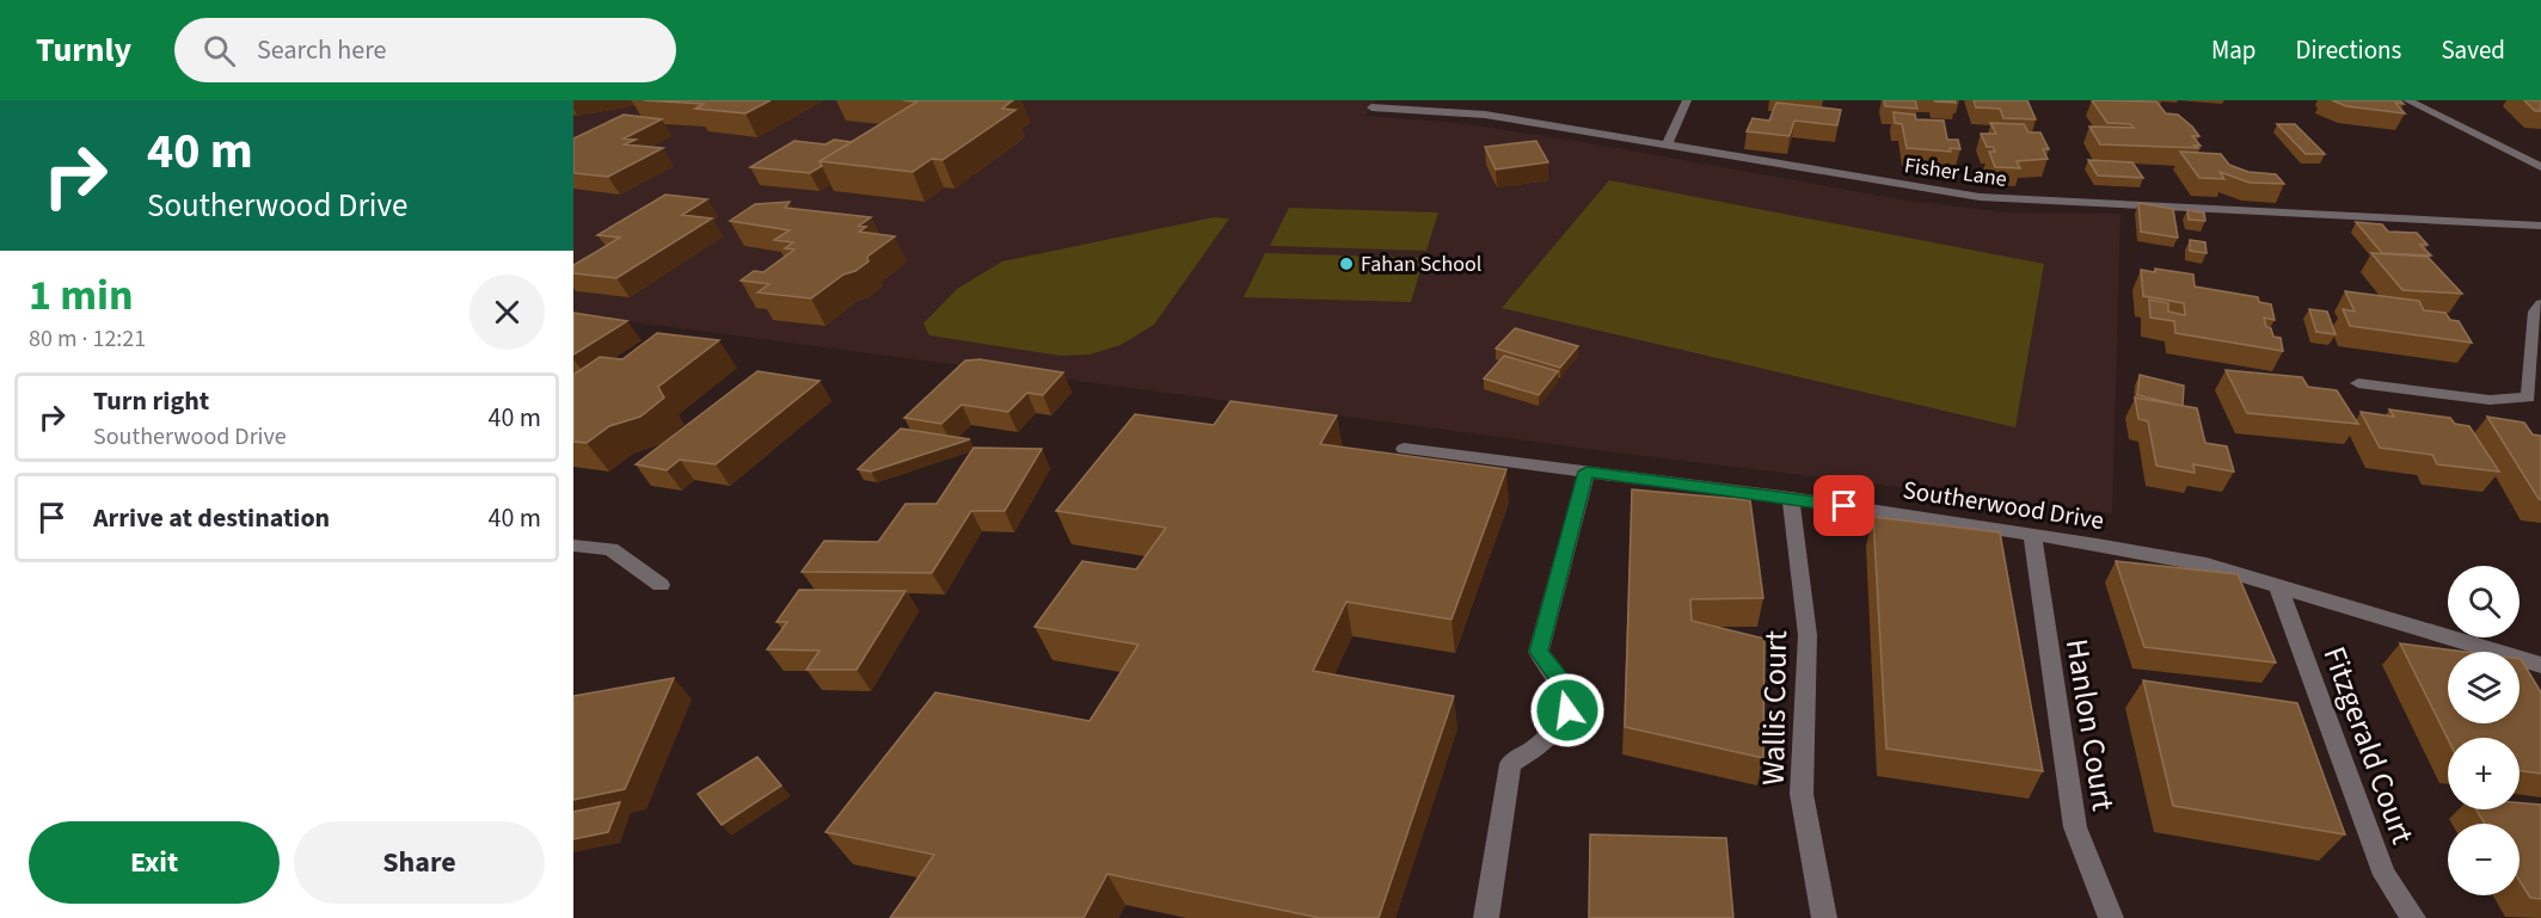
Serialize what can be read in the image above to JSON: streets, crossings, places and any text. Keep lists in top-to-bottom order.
{
  "streets": {
    "street": [
      "Fisher Lane",
      "Southerwood Drive",
      "Wallis Court",
      "Hanlon Court",
      "Fitzgerald Court"
    ]
  },
  "crossings": [
    ["Southerwood Drive", "Wallis Court"],
    ["Southerwood Drive", "Hanlon Court"],
    ["Southerwood Drive", "Fitzgerald Court"]
  ],
  "places": ["Fahan School"],
  "page": {
    "header": "Turnly",
    "search": "Search here",
    "nav": ["Map", "Directions", "Saved"],
    "turn": ["40 m", "Southerwood Drive"],
    "heading": ["1 min", "80 m · 12:21"],
    "list": [
      {
        "name": "Turn right",
        "note": "Southerwood Drive",
        "value": "40 m"
      },
      {
        "name": "Arrive at destination",
        "value": "40 m"
      }
    ],
    "map_buttons": ["+", "−"],
    "buttons": ["Exit", "Share"]
  }
}
